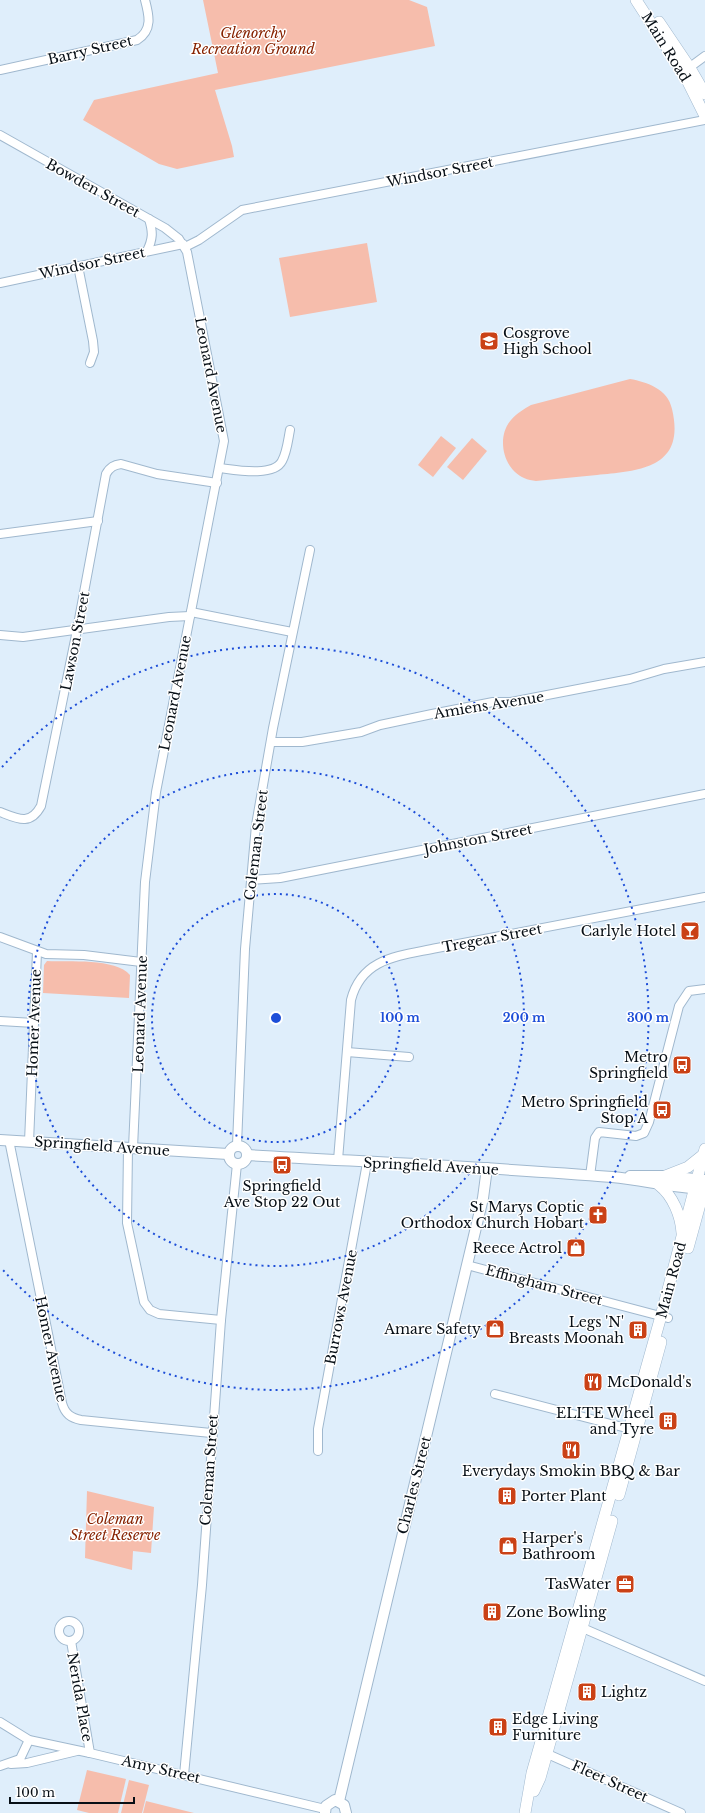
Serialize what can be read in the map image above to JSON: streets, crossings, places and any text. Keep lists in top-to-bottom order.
{
  "streets": {
    "main road": ["Main Road"],
    "street": [
      "Barry Street",
      "Windsor Street",
      "Bowden Street",
      "Leonard Avenue",
      "Lawson Street",
      "Amiens Avenue",
      "Johnston Street",
      "Coleman Street",
      "Tregear Street",
      "Homer Avenue",
      "Springfield Avenue",
      "Effingham Street",
      "Burrows Avenue",
      "Charles Street",
      "Nerida Place",
      "Amy Street",
      "Fleet Street"
    ]
  },
  "crossings": [
    ["Main Road", "Springfield Avenue"],
    ["Main Road", "Effingham Street"],
    ["Main Road", "Fleet Street"],
    ["Windsor Street", "Bowden Street"],
    ["Windsor Street", "Leonard Avenue"],
    ["Bowden Street", "Leonard Avenue"],
    ["Leonard Avenue", "Lawson Street"],
    ["Leonard Avenue", "Coleman Street"],
    ["Leonard Avenue", "Springfield Avenue"],
    ["Amiens Avenue", "Coleman Street"],
    ["Johnston Street", "Coleman Street"],
    ["Coleman Street", "Homer Avenue"],
    ["Coleman Street", "Springfield Avenue"],
    ["Coleman Street", "Amy Street"],
    ["Tregear Street", "Springfield Avenue"],
    ["Homer Avenue", "Springfield Avenue"],
    ["Springfield Avenue", "Burrows Avenue"],
    ["Springfield Avenue", "Charles Street"],
    ["Effingham Street", "Charles Street"],
    ["Nerida Place", "Amy Street"]
  ],
  "parks": ["Glenorchy Recreation Ground", "Coleman Street Reserve"],
  "places": {
    "school or university": ["Cosgrove High School"],
    "bar": ["Carlyle Hotel"],
    "bus stop": ["Metro Springfield", "Metro Springfield Stop A", "Springfield Ave Stop 22 Out"],
    "church": ["St Marys Coptic Orthodox Church Hobart"],
    "shop": ["Reece Actrol", "Amare Safety", "Harper's Bathroom"],
    "building": [
      "Legs 'N' Breasts Moonah",
      "ELITE Wheel and Tyre",
      "Porter Plant",
      "Zone Bowling",
      "Lightz",
      "Edge Living Furniture"
    ],
    "restaurant": ["McDonald's", "Everydays Smokin BBQ & Bar"],
    "office": ["TasWater"]
  },
  "scale_bar": "100 m",
  "rings": ["100 m", "200 m", "300 m"]
}
